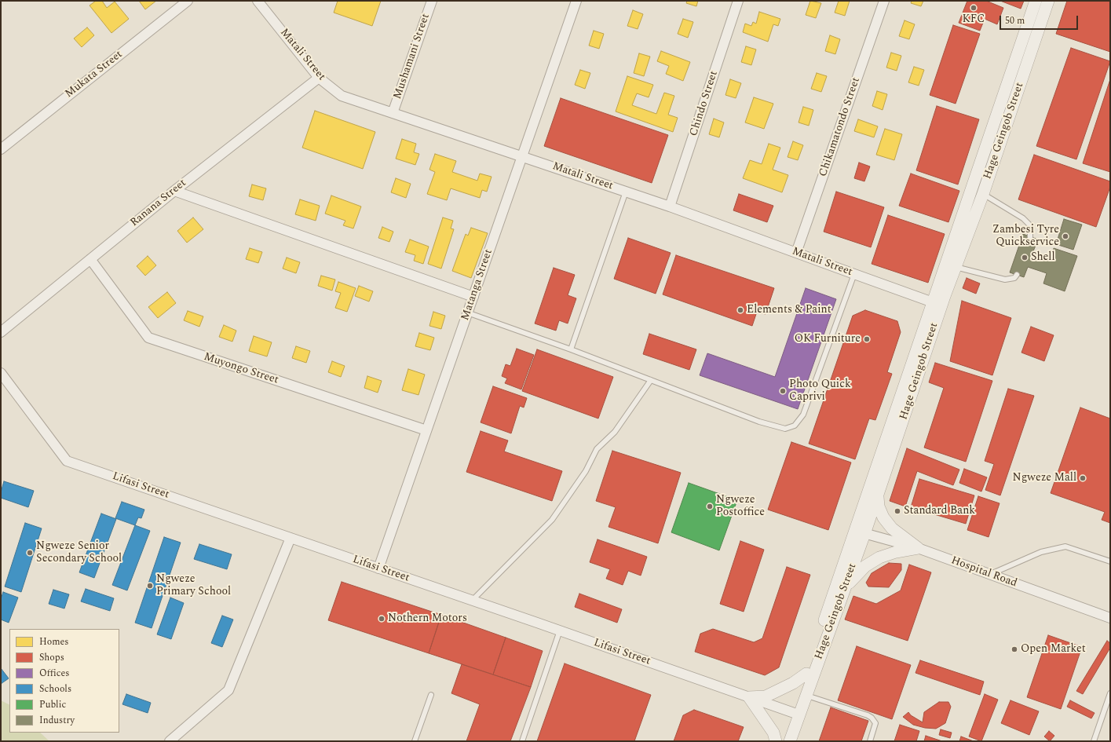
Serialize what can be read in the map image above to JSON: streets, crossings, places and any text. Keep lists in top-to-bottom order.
{
  "streets": {
    "street": [
      "Matali Street",
      "Mushamani Street",
      "Mukata Street",
      "Chindo Street",
      "Chikamatondo Street",
      "Hage Geingob Street",
      "Ranana Street",
      "Matanga Street",
      "Muyongo Street",
      "Lifasi Street",
      "Hospital Road"
    ]
  },
  "crossings": [
    ["Matali Street", "Mushamani Street"],
    ["Matali Street", "Chindo Street"],
    ["Matali Street", "Chikamatondo Street"],
    ["Matali Street", "Hage Geingob Street"],
    ["Matali Street", "Ranana Street"],
    ["Matali Street", "Matanga Street"],
    ["Hage Geingob Street", "Lifasi Street"],
    ["Hage Geingob Street", "Hospital Road"],
    ["Ranana Street", "Muyongo Street"],
    ["Matanga Street", "Muyongo Street"],
    ["Matanga Street", "Lifasi Street"]
  ],
  "places": [
    "KFC",
    "Zambesi Tyre Quickservice",
    "Shell",
    "Elements & Paint",
    "OK Furniture",
    "Photo Quick Caprivi",
    "Ngweze Mall",
    "Ngweze Postoffice",
    "Standard Bank",
    "Ngweze Senior Secondary School",
    "Ngweze Primary School",
    "Nothern Motors",
    "Open Market"
  ],
  "legend": [
    "Homes",
    "Shops",
    "Offices",
    "Schools",
    "Public",
    "Industry"
  ],
  "scale_bar": "50 m"
}
